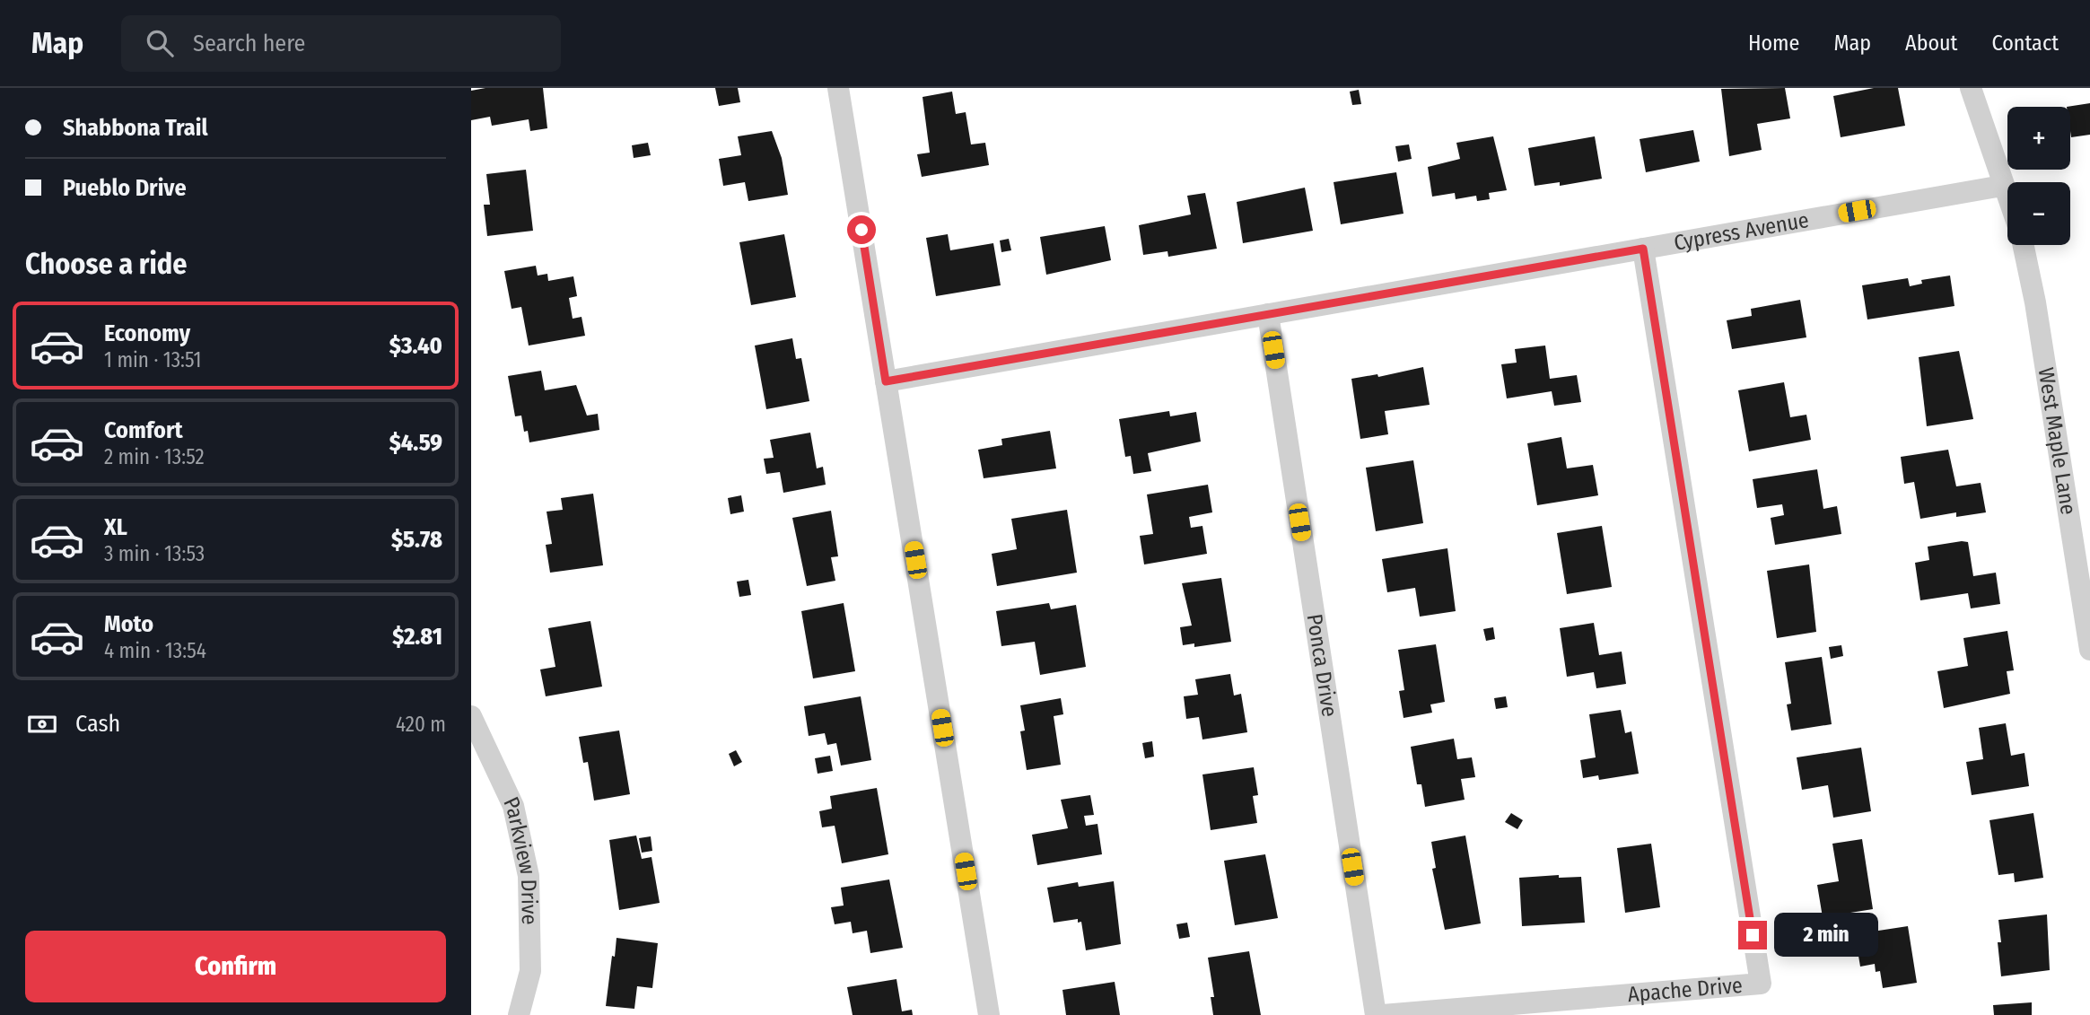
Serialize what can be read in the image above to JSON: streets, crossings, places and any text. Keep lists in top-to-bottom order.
{
  "streets": {
    "street": [
      "Cypress Avenue",
      "West Maple Lane",
      "Ponca Drive",
      "Parkview Drive",
      "Apache Drive"
    ]
  },
  "crossings": [
    ["Cypress Avenue", "Ponca Drive"],
    ["Cypress Avenue", "Apache Drive"]
  ],
  "page": {
    "header": "Map",
    "search": "Search here",
    "nav": [
      "Home",
      "Map",
      "About",
      "Contact"
    ],
    "banner": ["Shabbona Trail", "Pueblo Drive"],
    "map_buttons": ["+", "−"],
    "heading": "Choose a ride",
    "list": [
      {
        "name": "Economy",
        "note": "1 min · 13:51",
        "value": "$3.40"
      },
      {
        "name": "Comfort",
        "note": "2 min · 13:52",
        "value": "$4.59"
      },
      {
        "name": "XL",
        "note": "3 min · 13:53",
        "value": "$5.78"
      },
      {
        "name": "Moto",
        "note": "4 min · 13:54",
        "value": "$2.81"
      }
    ],
    "pay": ["Cash", "420 m"],
    "bubble": "2 min",
    "buttons": "Confirm"
  }
}
